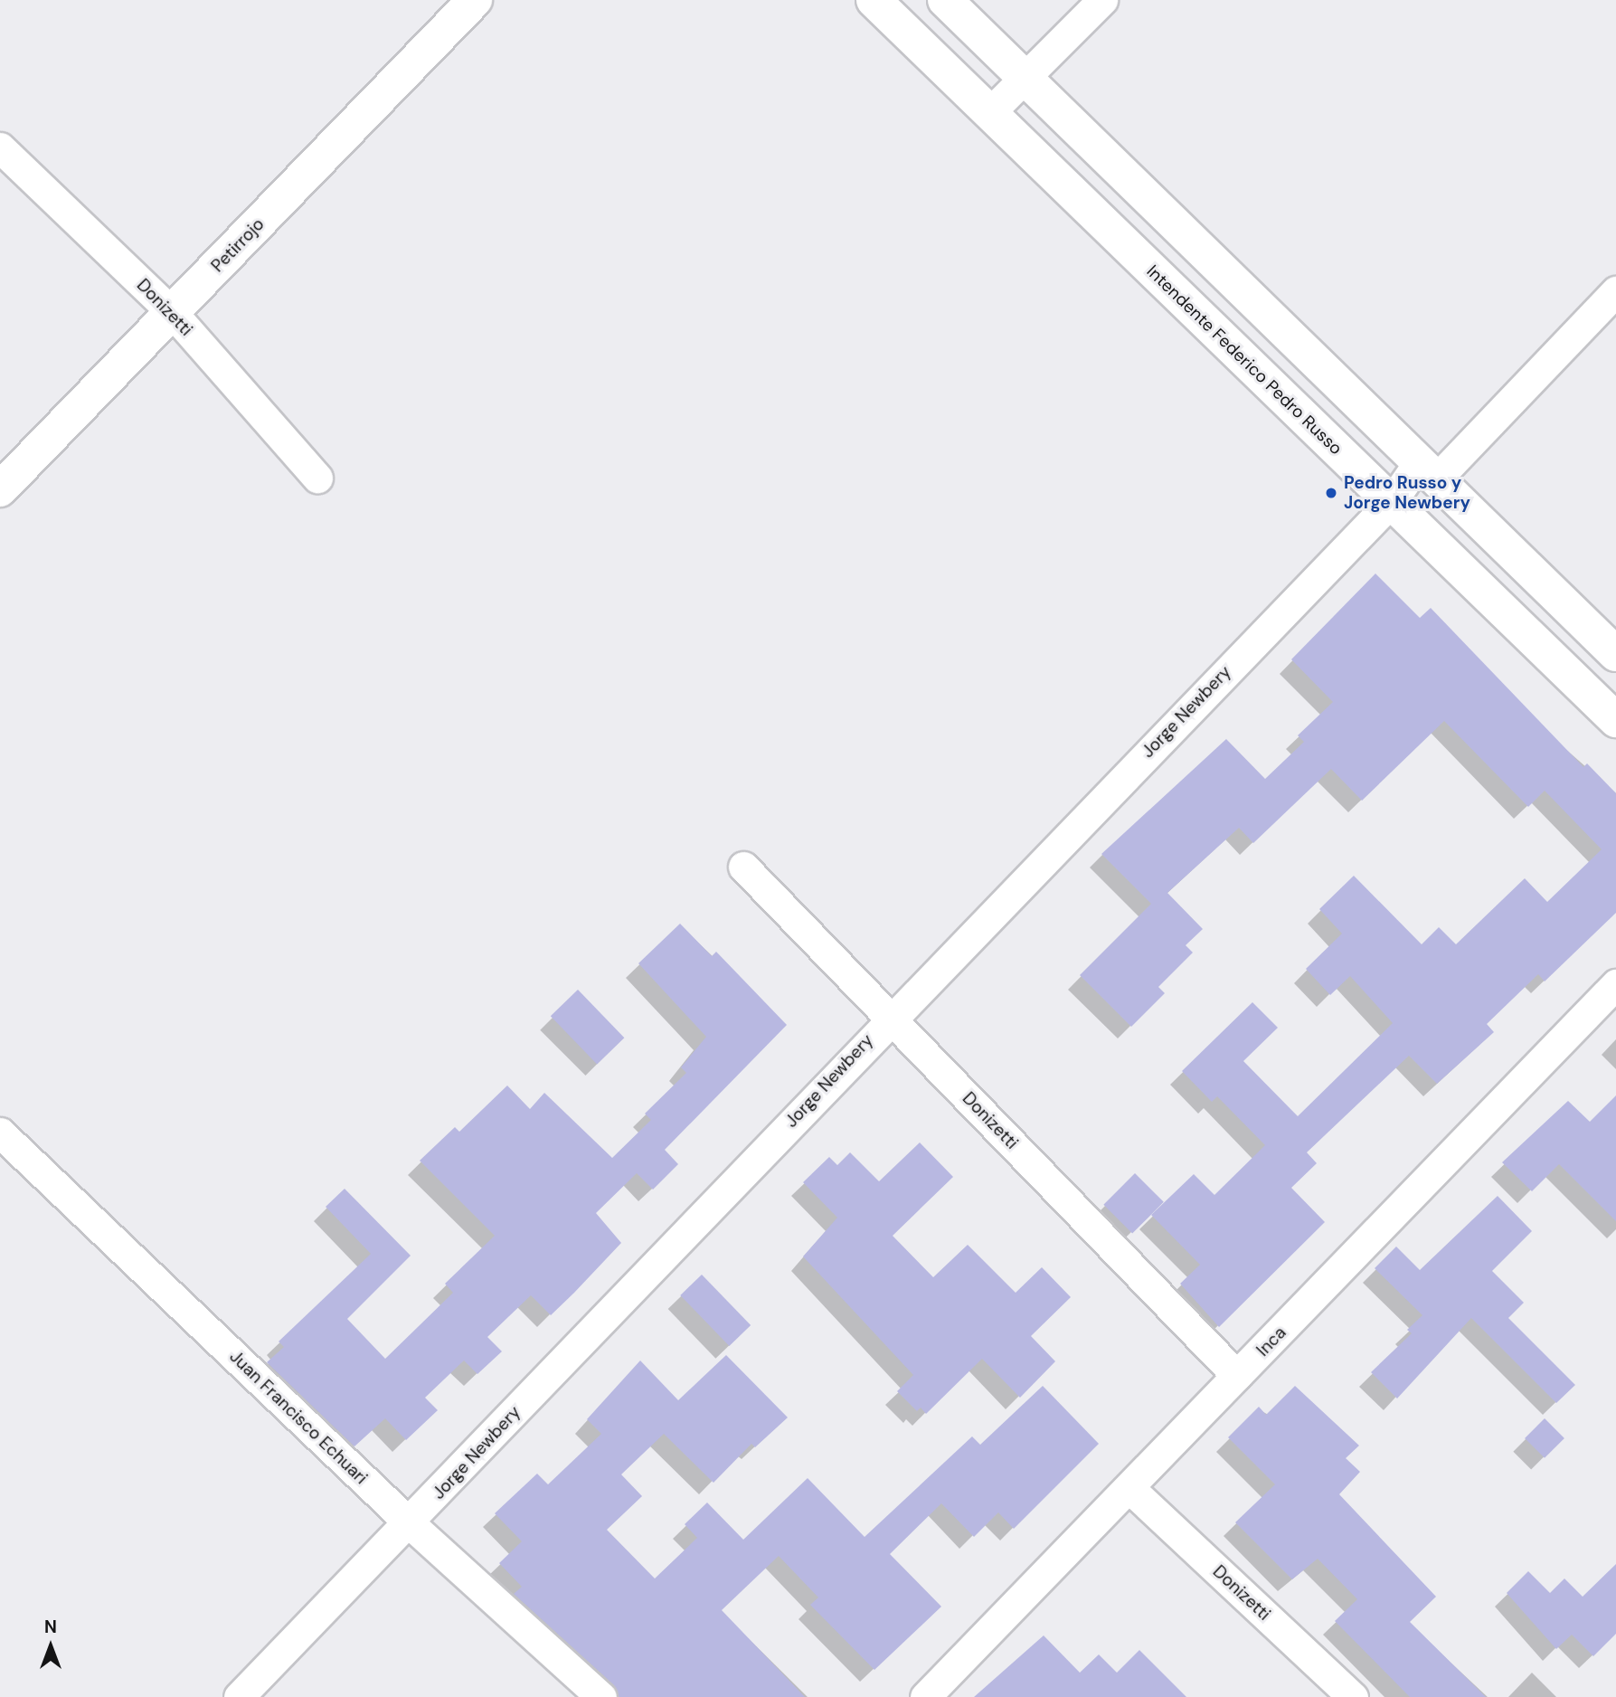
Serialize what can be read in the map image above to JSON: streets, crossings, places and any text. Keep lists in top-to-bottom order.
{
  "streets": {
    "main road": ["Petirrojo", "Intendente Federico Pedro Russo"],
    "street": [
      "Donizetti",
      "Jorge Newbery",
      "Inca",
      "Juan Francisco Echuari"
    ]
  },
  "crossings": [
    ["Petirrojo", "Donizetti"],
    ["Donizetti", "Jorge Newbery"],
    ["Donizetti", "Inca"],
    ["Intendente Federico Pedro Russo", "Jorge Newbery"],
    ["Jorge Newbery", "Juan Francisco Echuari"]
  ],
  "places": ["Pedro Russo y Jorge Newbery"],
  "north": "top"
}
